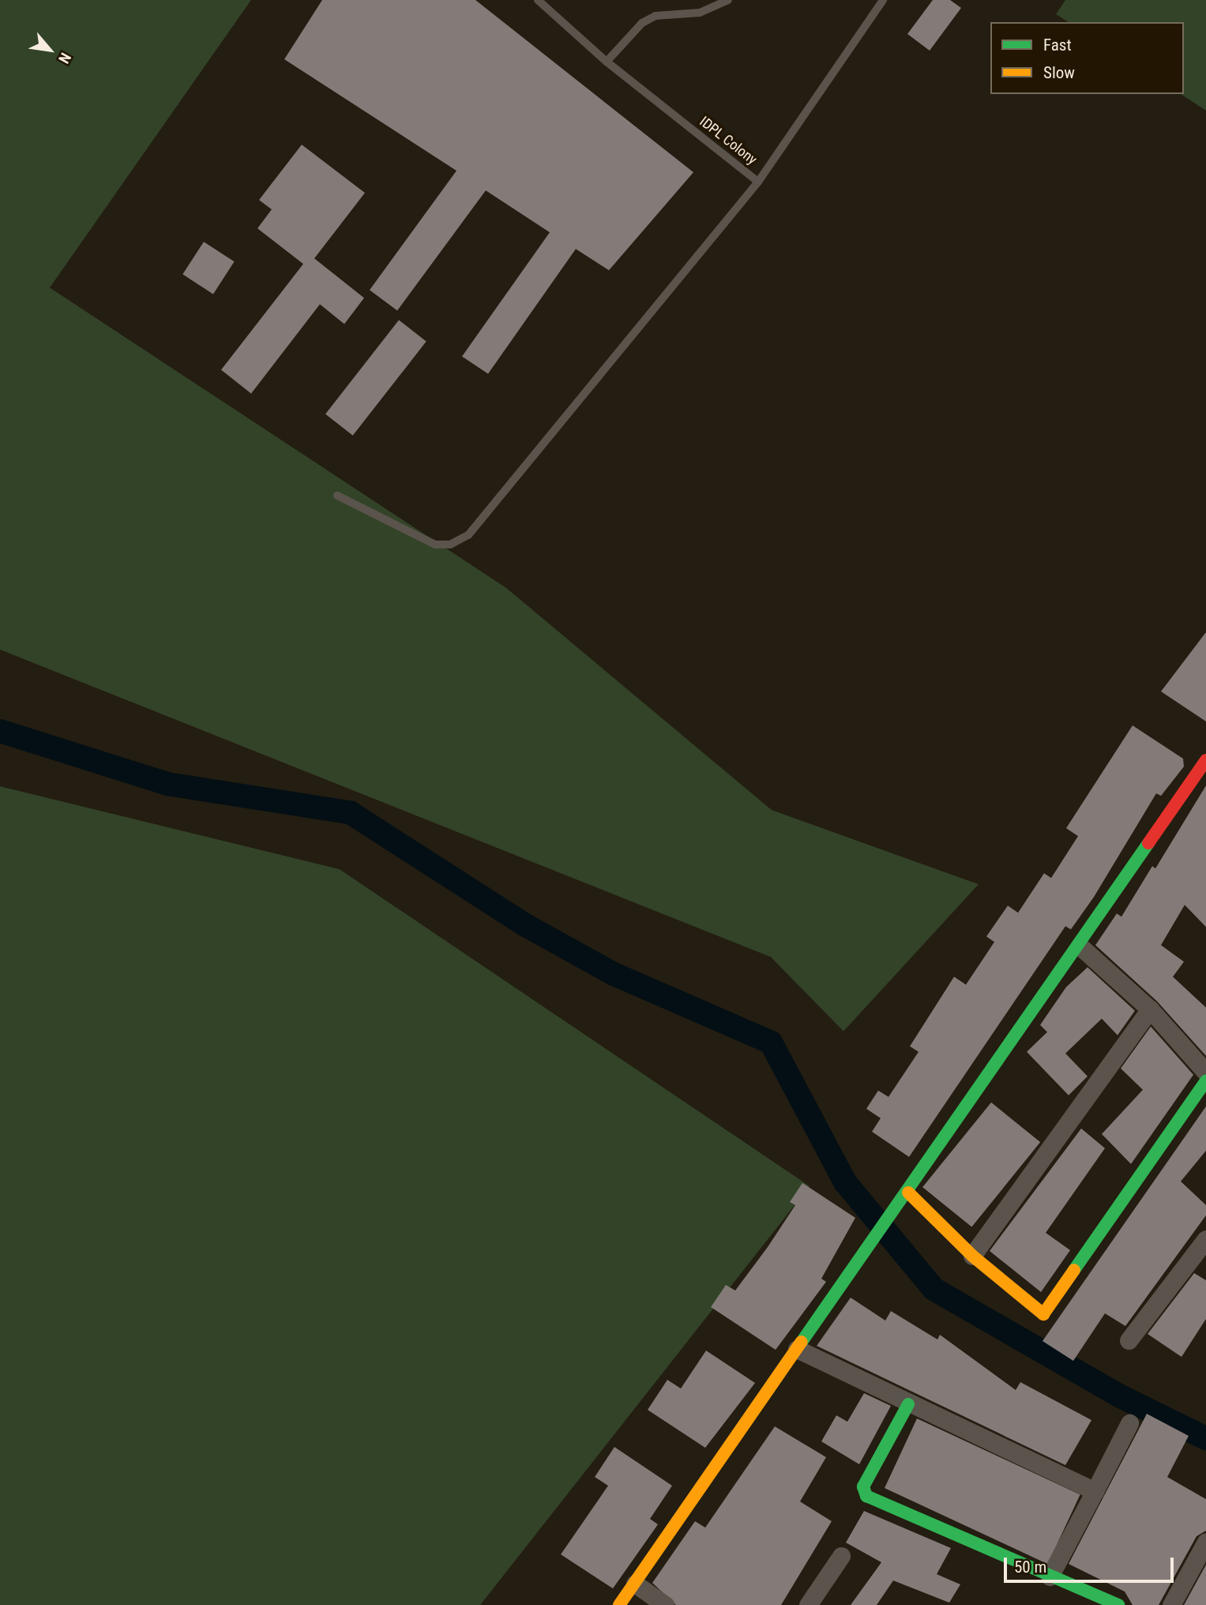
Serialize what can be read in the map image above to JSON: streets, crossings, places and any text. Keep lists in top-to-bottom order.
{
  "streets": {
    "lane": ["IDPL Colony"]
  },
  "legend": ["Fast", "Slow"],
  "scale_bar": "50 m",
  "north": "bottom right"
}
